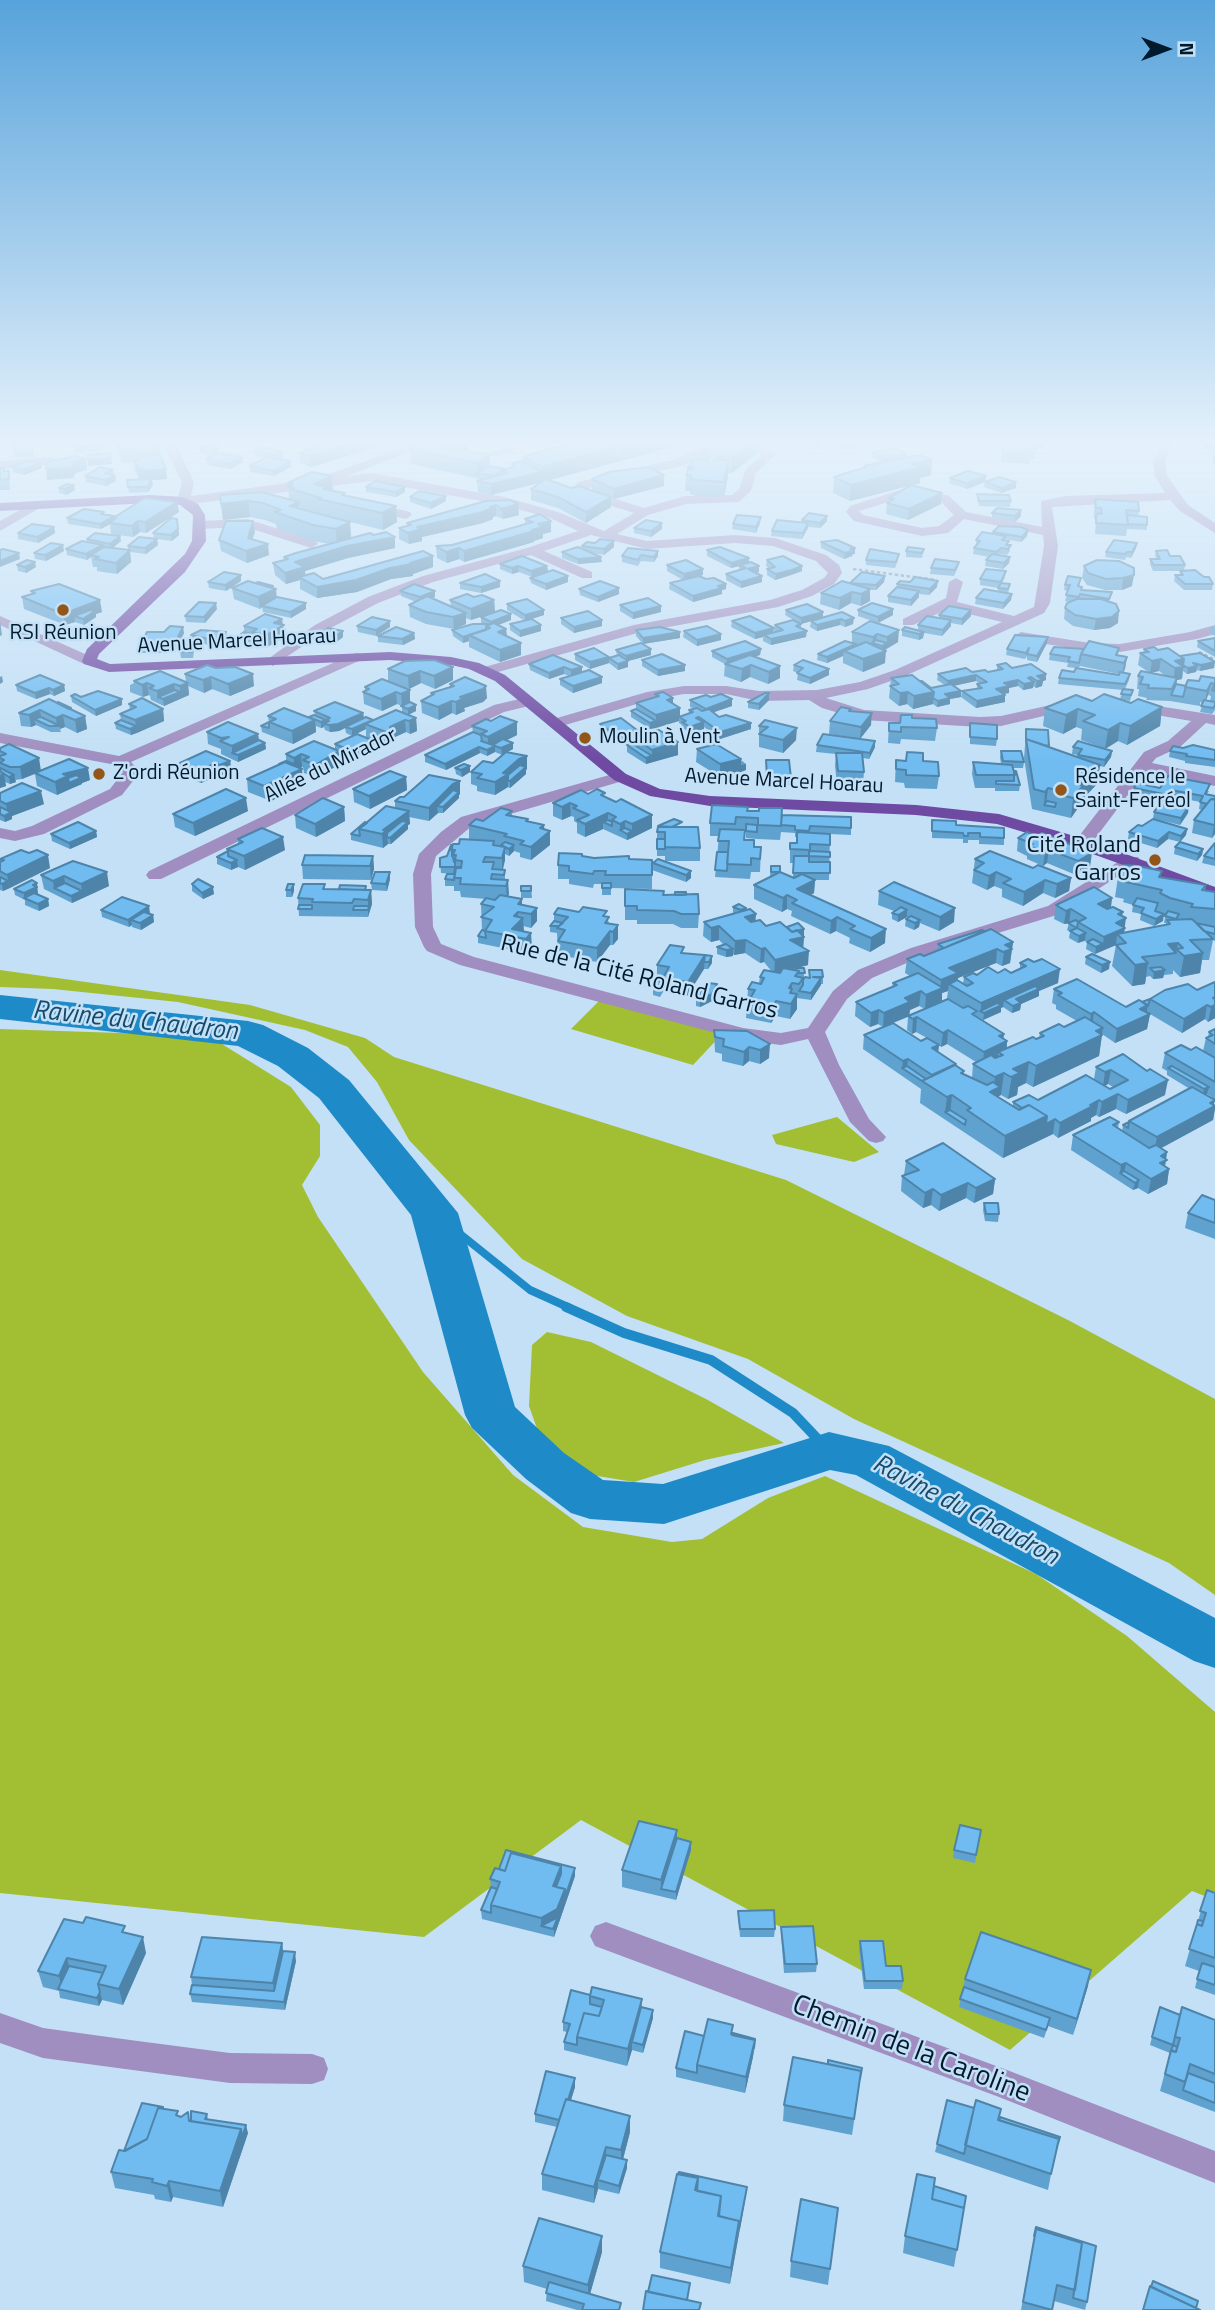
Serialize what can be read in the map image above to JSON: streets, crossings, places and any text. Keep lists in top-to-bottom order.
{
  "streets": {
    "main road": ["Avenue Marcel Hoarau"],
    "street": ["Allée du Mirador", "Rue de la Cité Roland Garros", "Chemin de la Caroline"]
  },
  "crossings": [
    ["Avenue Marcel Hoarau", "Allée du Mirador"],
    ["Avenue Marcel Hoarau", "Rue de la Cité Roland Garros"]
  ],
  "water": ["Ravine du Chaudron"],
  "places": [
    "RSI Réunion",
    "Moulin à Vent",
    "Z'ordi Réunion",
    "Résidence le Saint-Ferréol",
    "Cité Roland Garros"
  ],
  "north": "right"
}
